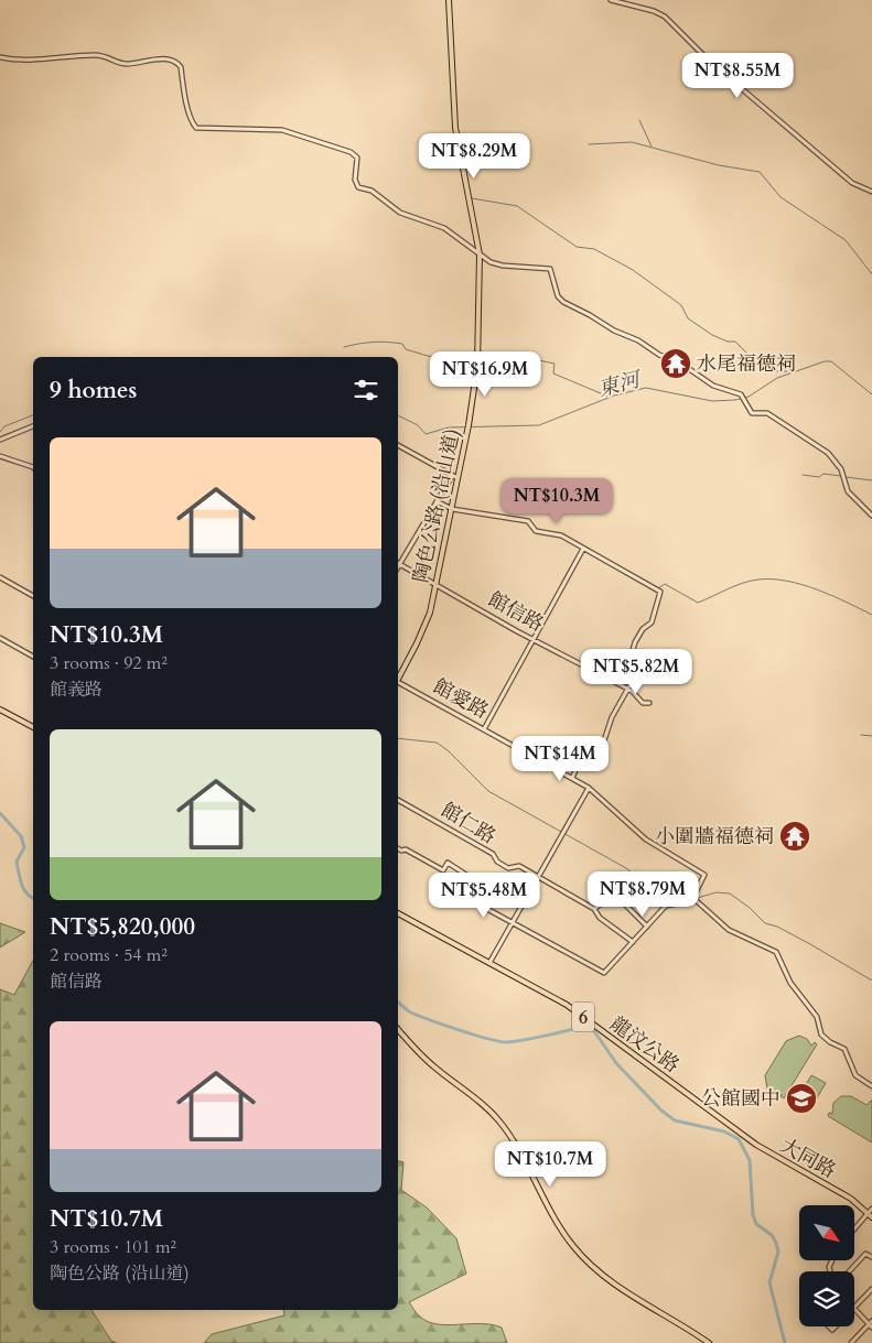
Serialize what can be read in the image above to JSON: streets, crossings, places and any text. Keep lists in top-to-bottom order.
{
  "streets": {
    "main road": [
      "陶色公路 (沿山道)",
      "6",
      "龍汶公路",
      "大同路"
    ],
    "street": ["館信路", "館愛路", "館仁路"]
  },
  "crossings": [
    ["陶色公路 (沿山道)", "館信路"],
    ["龍汶公路", "大同路"]
  ],
  "water": ["東河"],
  "places": {
    "temple": ["水尾福德祠", "小圍牆福德祠"],
    "school or university": ["公館國中"]
  },
  "north": "bottom right",
  "page": {
    "price": [
      "NT$8.55M",
      "NT$8.29M",
      "NT$16.9M",
      "NT$10.3M",
      "NT$5.82M",
      "NT$14M",
      "NT$8.79M",
      "NT$5.48M",
      "NT$10.7M"
    ],
    "heading": "9 homes",
    "list": [
      {
        "name": "NT$10.3M",
        "note": "3 rooms · 92 m² · 館義路"
      },
      {
        "name": "NT$5,820,000",
        "note": "2 rooms · 54 m² · 館信路"
      },
      {
        "name": "NT$10.7M",
        "note": "3 rooms · 101 m² · 陶色公路 (沿山道)"
      }
    ]
  }
}
